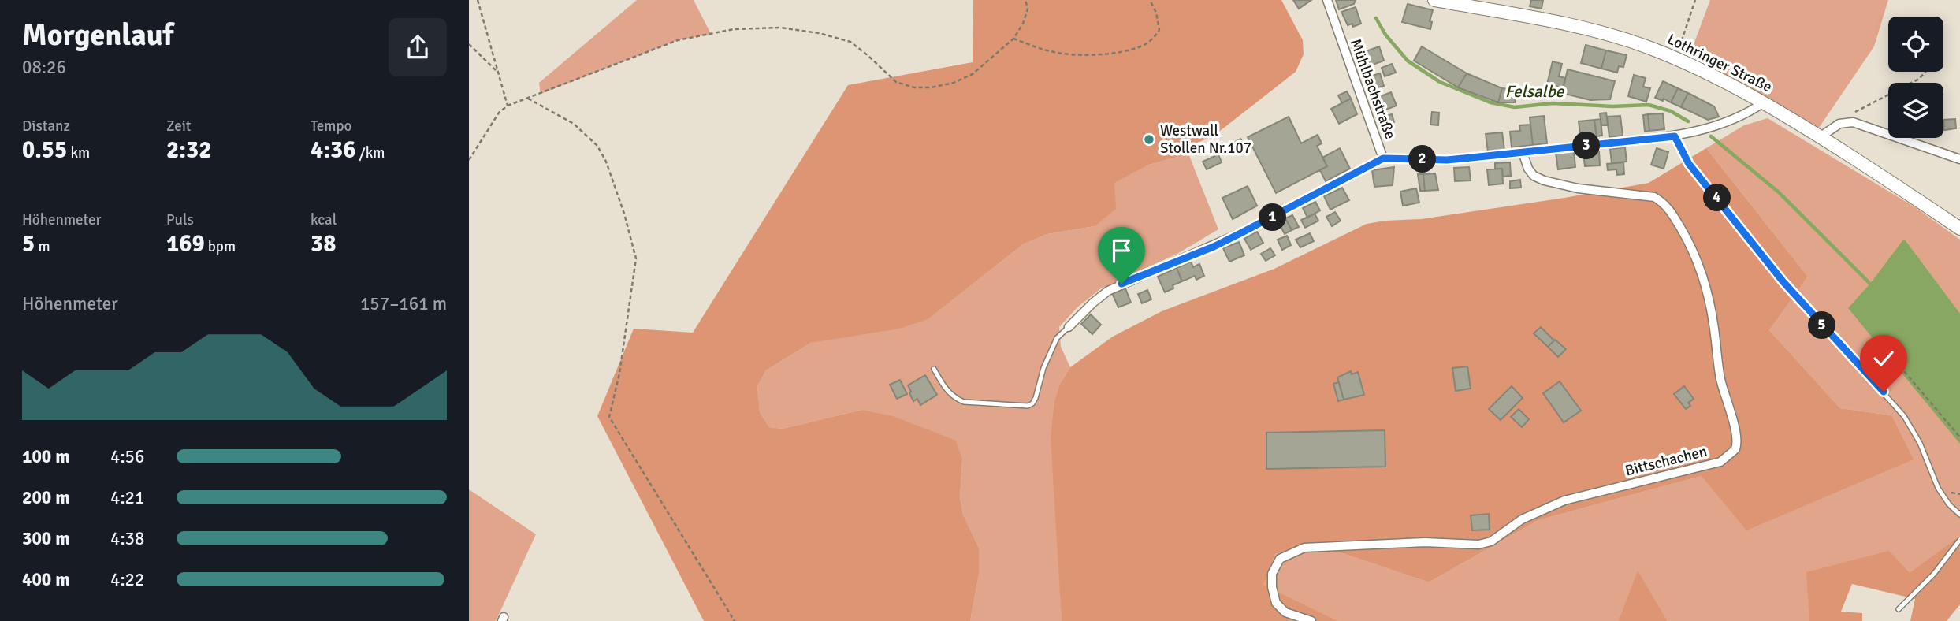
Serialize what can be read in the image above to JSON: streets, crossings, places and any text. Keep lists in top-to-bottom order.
{
  "streets": {
    "main road": ["Lothringer Straße"],
    "street": ["Mühlbachstraße", "Bittschachen"]
  },
  "water": ["Felsalbe"],
  "places": ["Westwall Stollen Nr.107"],
  "page": {
    "heading": ["Morgenlauf", "08:26"],
    "stats": [
      ["Distanz", "0.55 km"],
      ["Zeit", "2:32"],
      ["Tempo", "4:36 /km"],
      ["Höhenmeter", "5 m"],
      ["Puls", "169 bpm"],
      ["kcal", "38"]
    ],
    "pins": [
      "3",
      "2",
      "4",
      "1",
      "5"
    ],
    "chart": ["Höhenmeter", "157–161 m"],
    "list": [
      {
        "name": "100 m",
        "note": "4:56"
      },
      {
        "name": "200 m",
        "note": "4:21"
      },
      {
        "name": "300 m",
        "note": "4:38"
      },
      {
        "name": "400 m",
        "note": "4:22"
      }
    ]
  }
}
